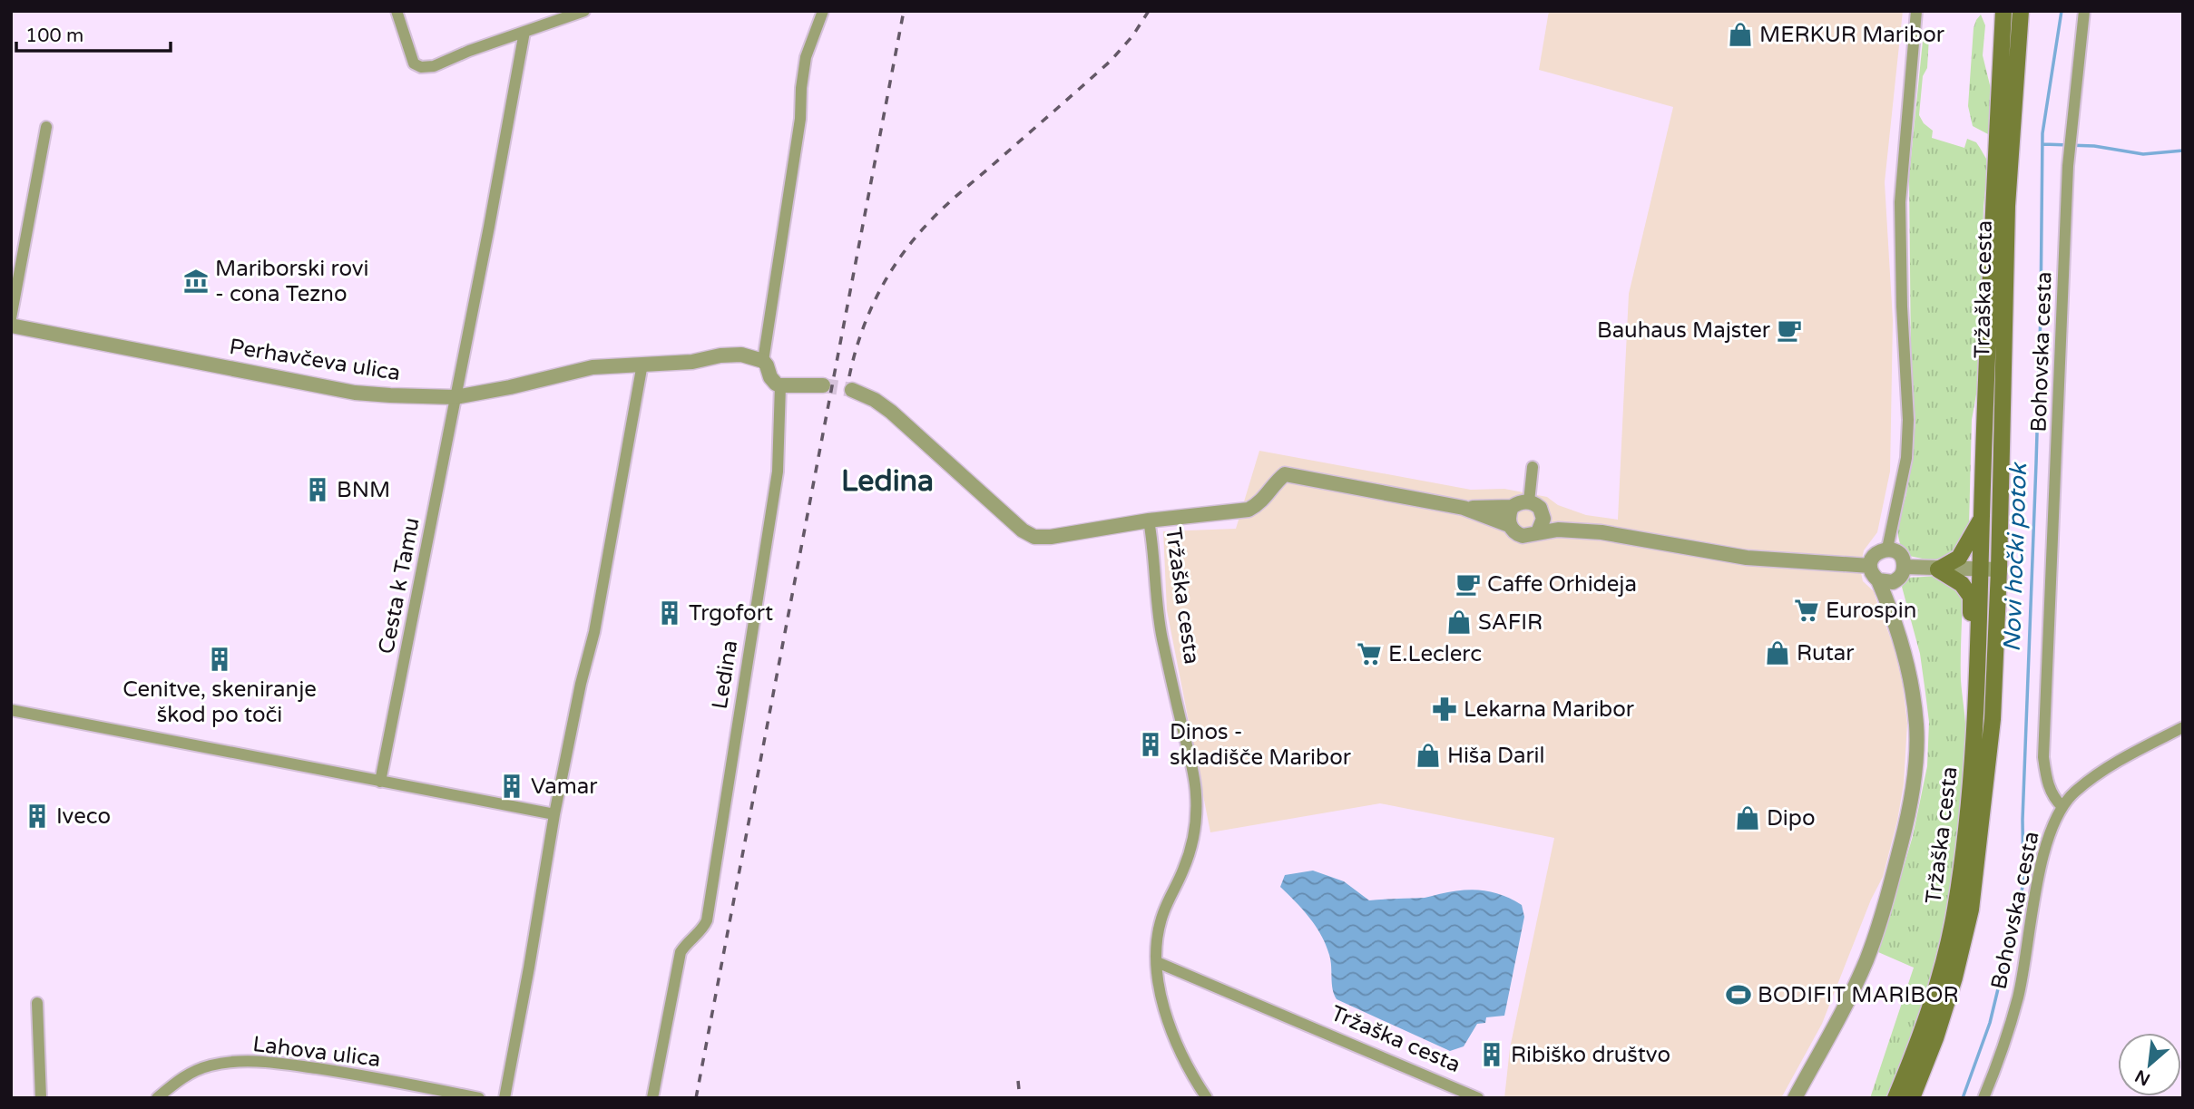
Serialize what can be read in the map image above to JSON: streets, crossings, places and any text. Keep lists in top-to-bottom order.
{
  "streets": {
    "main road": ["Tržaška cesta"],
    "street": [
      "Bohovska cesta",
      "Perhavčeva ulica",
      "Cesta k Tamu",
      "Ledina",
      "Lahova ulica"
    ]
  },
  "crossings": [
    ["Perhavčeva ulica", "Cesta k Tamu"]
  ],
  "districts": ["Ledina"],
  "water": ["Novi hočki potok"],
  "places": {
    "shop": [
      "MERKUR Maribor",
      "SAFIR",
      "Rutar",
      "Hiša Daril",
      "Dipo"
    ],
    "museum": ["Mariborski rovi - cona Tezno"],
    "cafe": ["Bauhaus Majster", "Caffe Orhideja"],
    "building": [
      "BNM",
      "Trgofort",
      "Cenitve, skeniranje škod po toči",
      "Dinos - skladišče Maribor",
      "Vamar",
      "Iveco",
      "Ribiško društvo"
    ],
    "supermarket": ["Eurospin", "E.Leclerc"],
    "pharmacy": ["Lekarna Maribor"],
    "sports": ["BODIFIT MARIBOR"]
  },
  "scale_bar": "100 m",
  "north": "bottom left"
}
